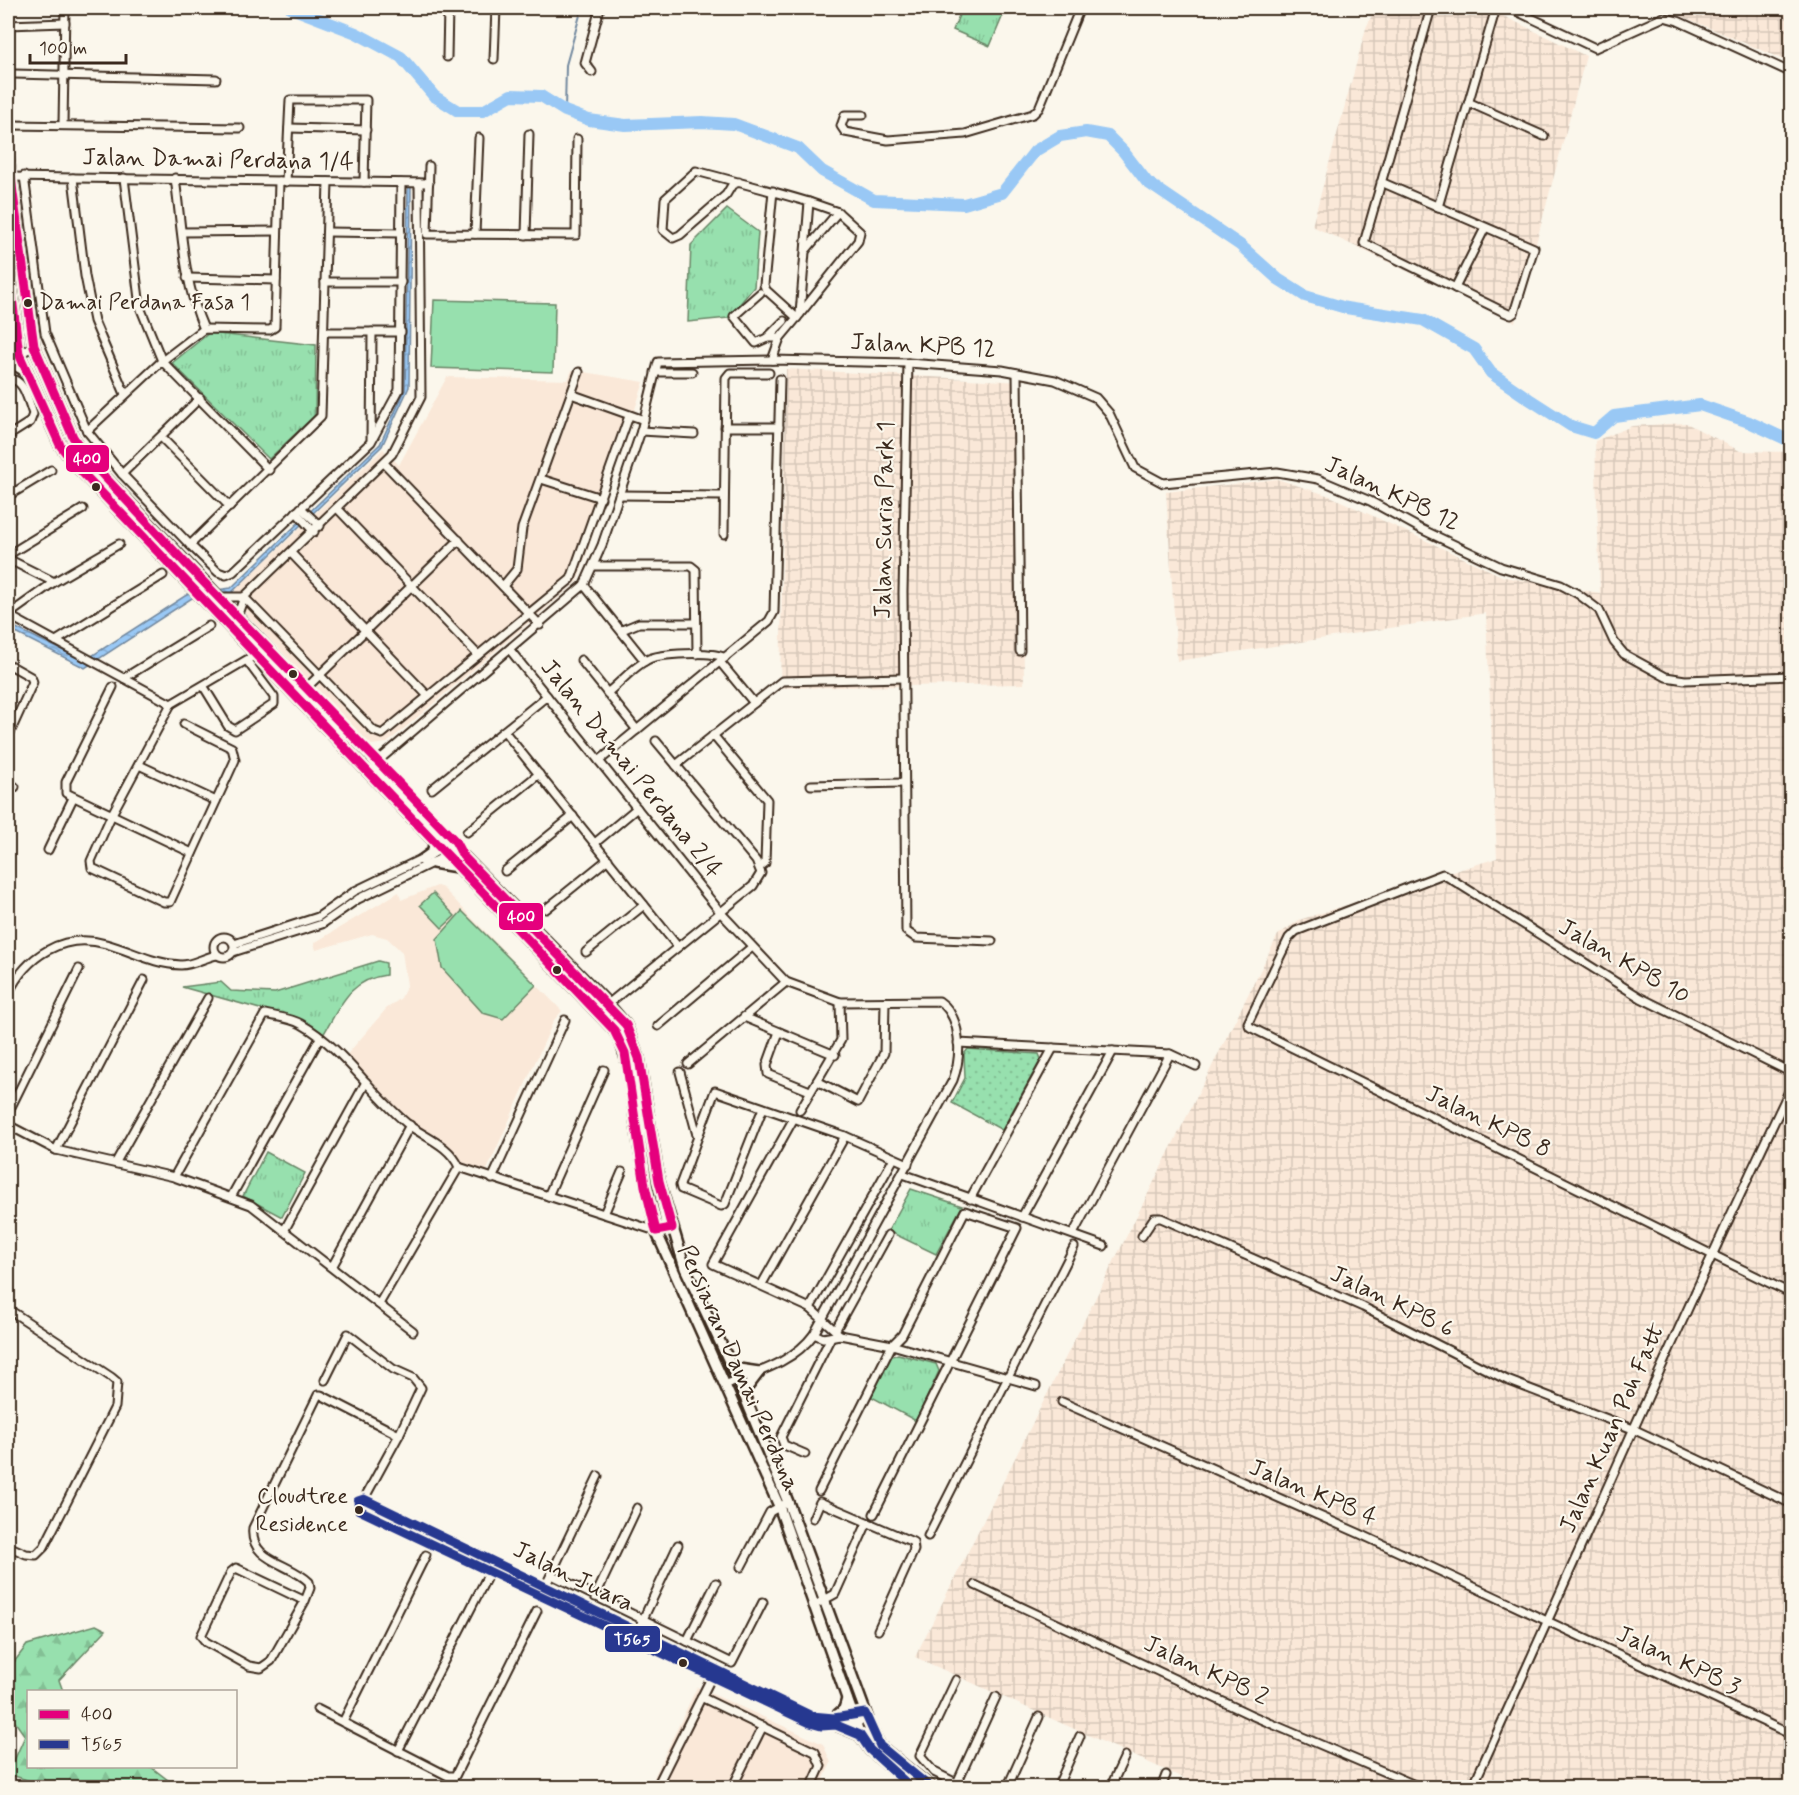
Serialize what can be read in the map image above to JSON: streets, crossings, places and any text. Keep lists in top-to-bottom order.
{
  "streets": {
    "main road": ["Persiaran Damai Perdana"],
    "street": [
      "Jalan Damai Perdana 1/4",
      "Jalan KPB 12",
      "Jalan Suria Park 1",
      "Jalan Damai Perdana 2/4",
      "Jalan KPB 10",
      "Jalan KPB 8",
      "Jalan KPB 6",
      "Jalan Kuan Poh Fatt",
      "Jalan KPB 4",
      "Jalan Juara",
      "Jalan KPB 3",
      "Jalan KPB 2"
    ]
  },
  "crossings": [
    ["Jalan Damai Perdana 1/4", "Persiaran Damai Perdana"],
    ["Jalan KPB 12", "Jalan Suria Park 1"],
    ["Jalan KPB 10", "Jalan KPB 8"],
    ["Jalan KPB 8", "Jalan Kuan Poh Fatt"],
    ["Jalan KPB 6", "Jalan Kuan Poh Fatt"],
    ["Persiaran Damai Perdana", "Jalan Juara"],
    ["Jalan Kuan Poh Fatt", "Jalan KPB 4"],
    ["Jalan Kuan Poh Fatt", "Jalan KPB 3"],
    ["Jalan KPB 4", "Jalan KPB 3"]
  ],
  "places": ["Damai Perdana Fasa 1", "Cloudtree Residence"],
  "lines": ["transit line 400", "transit line T565"],
  "legend": ["400", "T565"],
  "scale_bar": "100 m"
}
